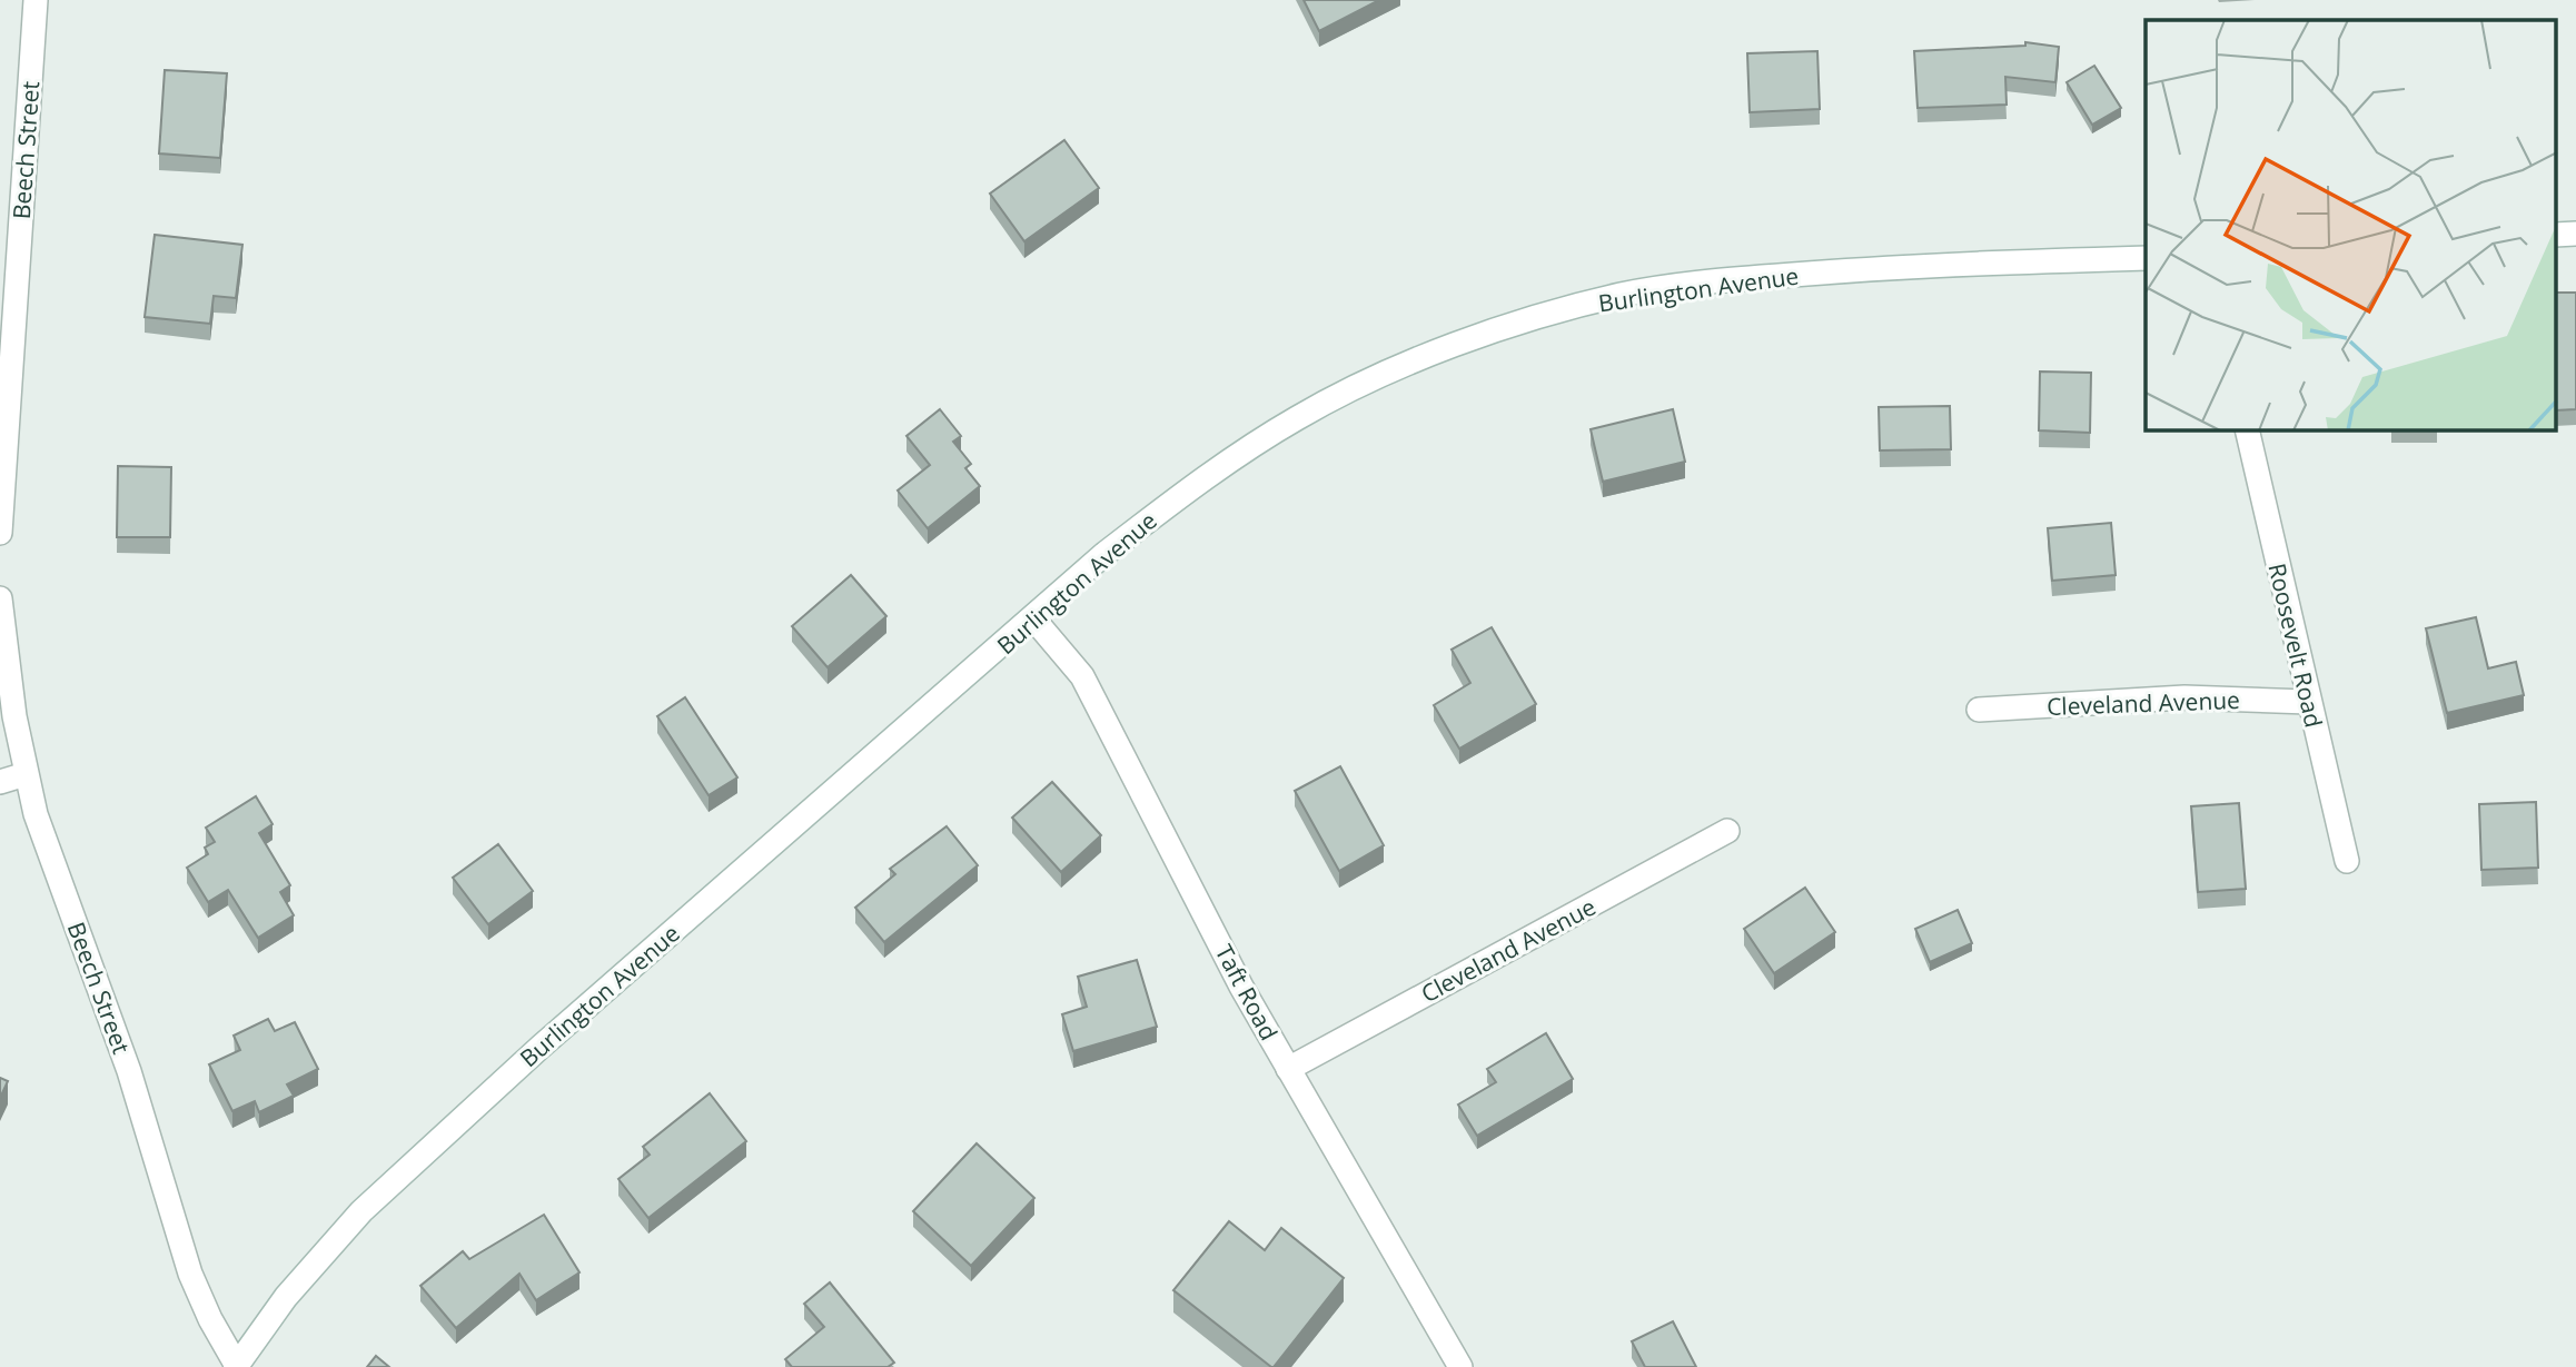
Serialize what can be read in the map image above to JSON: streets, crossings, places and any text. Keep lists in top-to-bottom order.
{
  "streets": {
    "street": [
      "Beech Street",
      "Burlington Avenue",
      "Roosevelt Road",
      "Cleveland Avenue",
      "Taft Road"
    ]
  },
  "crossings": [
    ["Beech Street", "Burlington Avenue"],
    ["Burlington Avenue", "Taft Road"],
    ["Roosevelt Road", "Cleveland Avenue"],
    ["Cleveland Avenue", "Taft Road"]
  ]
}
